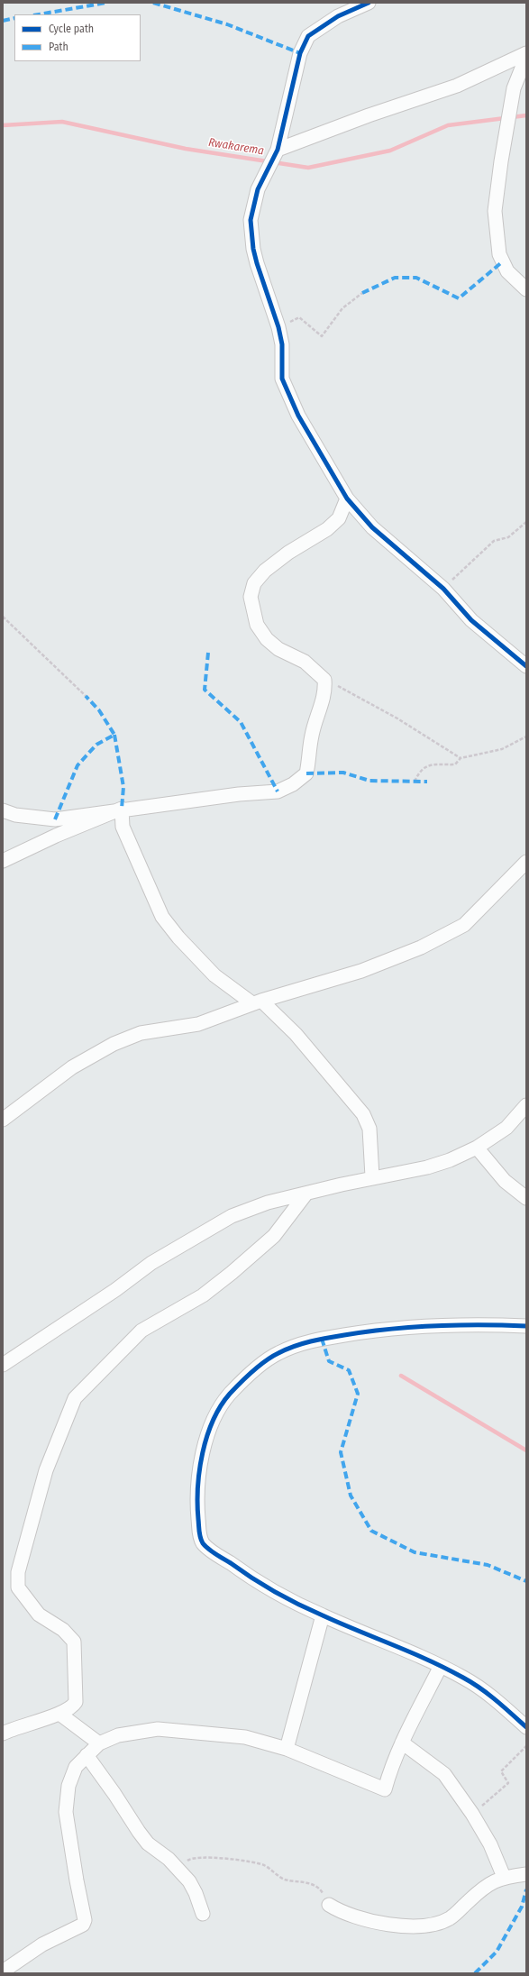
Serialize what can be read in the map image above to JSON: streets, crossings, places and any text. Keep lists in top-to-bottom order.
{
  "water": ["Rwakarema"],
  "legend": ["Cycle path", "Path"]
}
